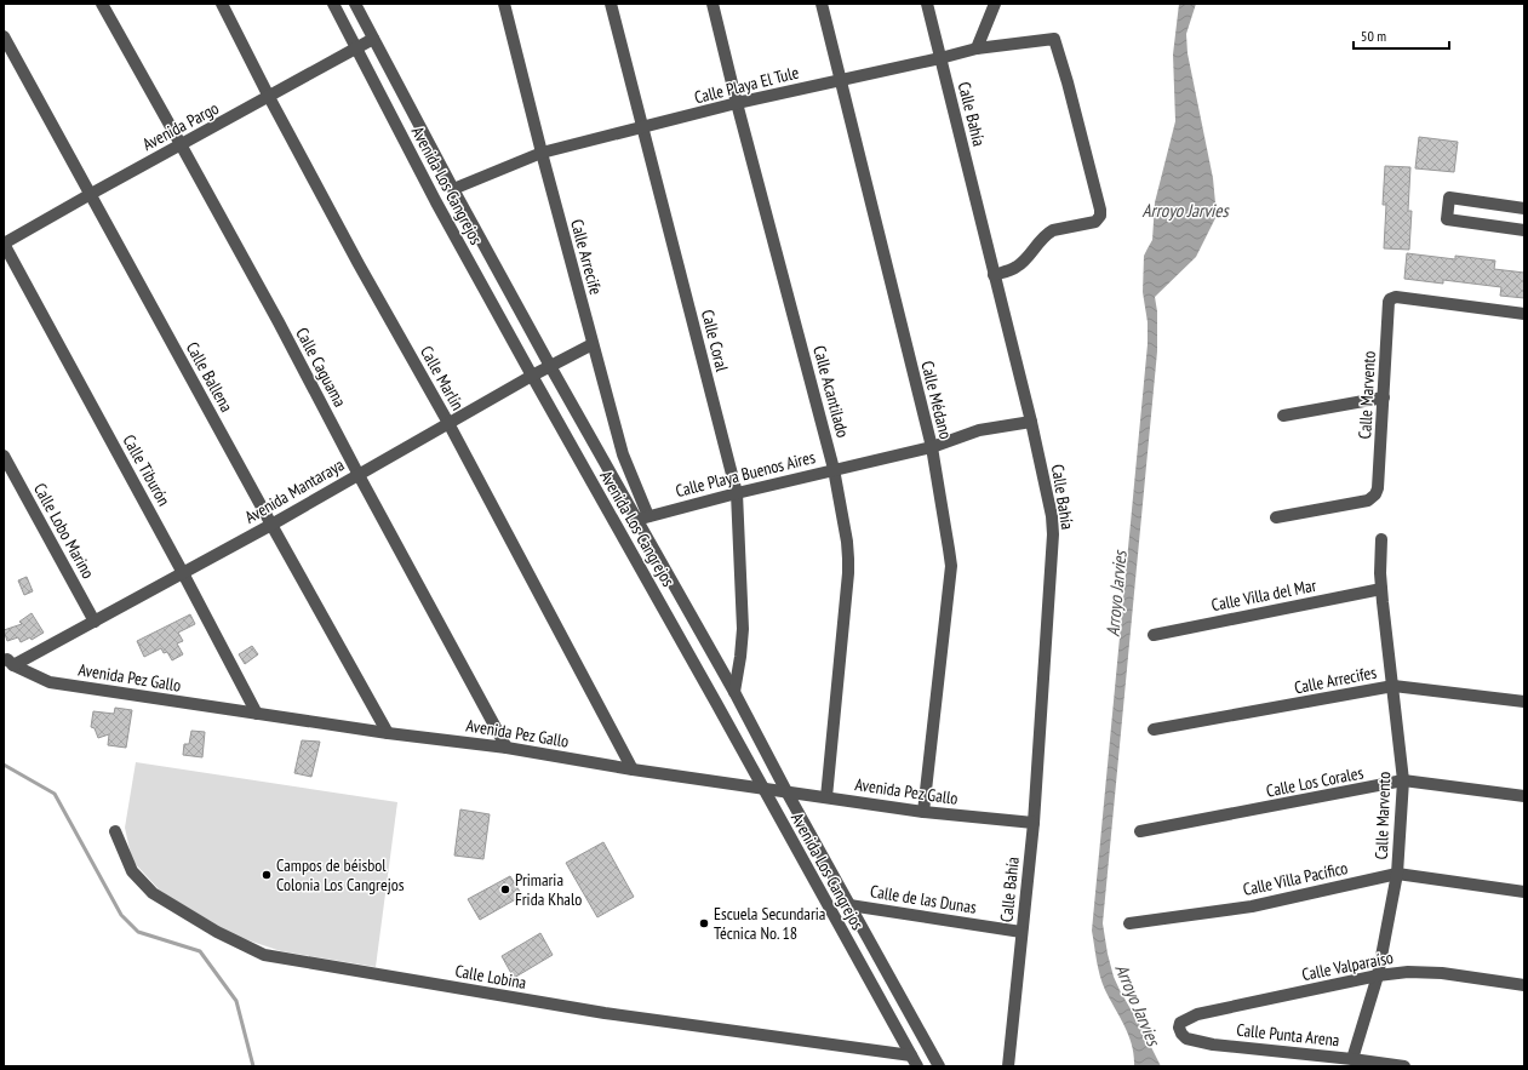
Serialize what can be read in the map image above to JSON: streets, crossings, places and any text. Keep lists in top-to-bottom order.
{
  "streets": {
    "street": [
      "Calle Playa El Tule",
      "Calle Bahía",
      "Avenida Pargo",
      "Avenida Los Cangrejos",
      "Calle Arrecife",
      "Calle Coral",
      "Calle Caguama",
      "Calle Ballena",
      "Calle Marlín",
      "Calle Acantilado",
      "Calle Marvento",
      "Calle Médano",
      "Calle Tiburón",
      "Calle Playa Buenos Aires",
      "Avenida Mantaraya",
      "Calle Lobo Marino",
      "Calle Villa del Mar",
      "Avenida Pez Gallo",
      "Calle Arrecifes",
      "Calle Los Corales",
      "Calle Villa Pacífico",
      "Calle de las Dunas",
      "Calle Valparaíso",
      "Calle Lobina",
      "Calle Punta Arena"
    ]
  },
  "crossings": [
    ["Calle Playa El Tule", "Calle Bahía"],
    ["Calle Playa El Tule", "Avenida Los Cangrejos"],
    ["Calle Playa El Tule", "Calle Arrecife"],
    ["Calle Playa El Tule", "Calle Coral"],
    ["Calle Playa El Tule", "Calle Acantilado"],
    ["Calle Playa El Tule", "Calle Médano"],
    ["Calle Bahía", "Calle Playa Buenos Aires"],
    ["Calle Bahía", "Avenida Pez Gallo"],
    ["Calle Bahía", "Calle de las Dunas"],
    ["Avenida Pargo", "Avenida Los Cangrejos"],
    ["Avenida Pargo", "Calle Caguama"],
    ["Avenida Pargo", "Calle Ballena"],
    ["Avenida Pargo", "Calle Marlín"],
    ["Avenida Pargo", "Calle Tiburón"],
    ["Avenida Los Cangrejos", "Calle Coral"],
    ["Avenida Los Cangrejos", "Calle Playa Buenos Aires"],
    ["Avenida Los Cangrejos", "Avenida Mantaraya"],
    ["Avenida Los Cangrejos", "Avenida Pez Gallo"],
    ["Avenida Los Cangrejos", "Calle de las Dunas"],
    ["Avenida Los Cangrejos", "Calle Lobina"],
    ["Calle Arrecife", "Calle Playa Buenos Aires"],
    ["Calle Arrecife", "Avenida Mantaraya"],
    ["Calle Coral", "Calle Playa Buenos Aires"],
    ["Calle Caguama", "Avenida Mantaraya"],
    ["Calle Caguama", "Avenida Pez Gallo"],
    ["Calle Ballena", "Avenida Mantaraya"],
    ["Calle Ballena", "Avenida Pez Gallo"],
    ["Calle Marlín", "Avenida Mantaraya"],
    ["Calle Marlín", "Avenida Pez Gallo"],
    ["Calle Acantilado", "Calle Playa Buenos Aires"],
    ["Calle Acantilado", "Avenida Pez Gallo"],
    ["Calle Marvento", "Calle Villa del Mar"],
    ["Calle Marvento", "Calle Arrecifes"],
    ["Calle Marvento", "Calle Los Corales"],
    ["Calle Marvento", "Calle Villa Pacífico"],
    ["Calle Marvento", "Calle Valparaíso"],
    ["Calle Marvento", "Calle Punta Arena"],
    ["Calle Médano", "Calle Playa Buenos Aires"],
    ["Calle Médano", "Avenida Pez Gallo"],
    ["Calle Tiburón", "Avenida Mantaraya"],
    ["Calle Tiburón", "Avenida Pez Gallo"],
    ["Avenida Mantaraya", "Calle Lobo Marino"],
    ["Avenida Mantaraya", "Avenida Pez Gallo"],
    ["Calle Valparaíso", "Calle Punta Arena"]
  ],
  "water": ["Arroyo Jarvies"],
  "places": ["Campos de béisbol Colonia Los Cangrejos", "Primaria Frida Khalo", "Escuela Secundaria Técnica No. 18"],
  "scale_bar": "50 m"
}
